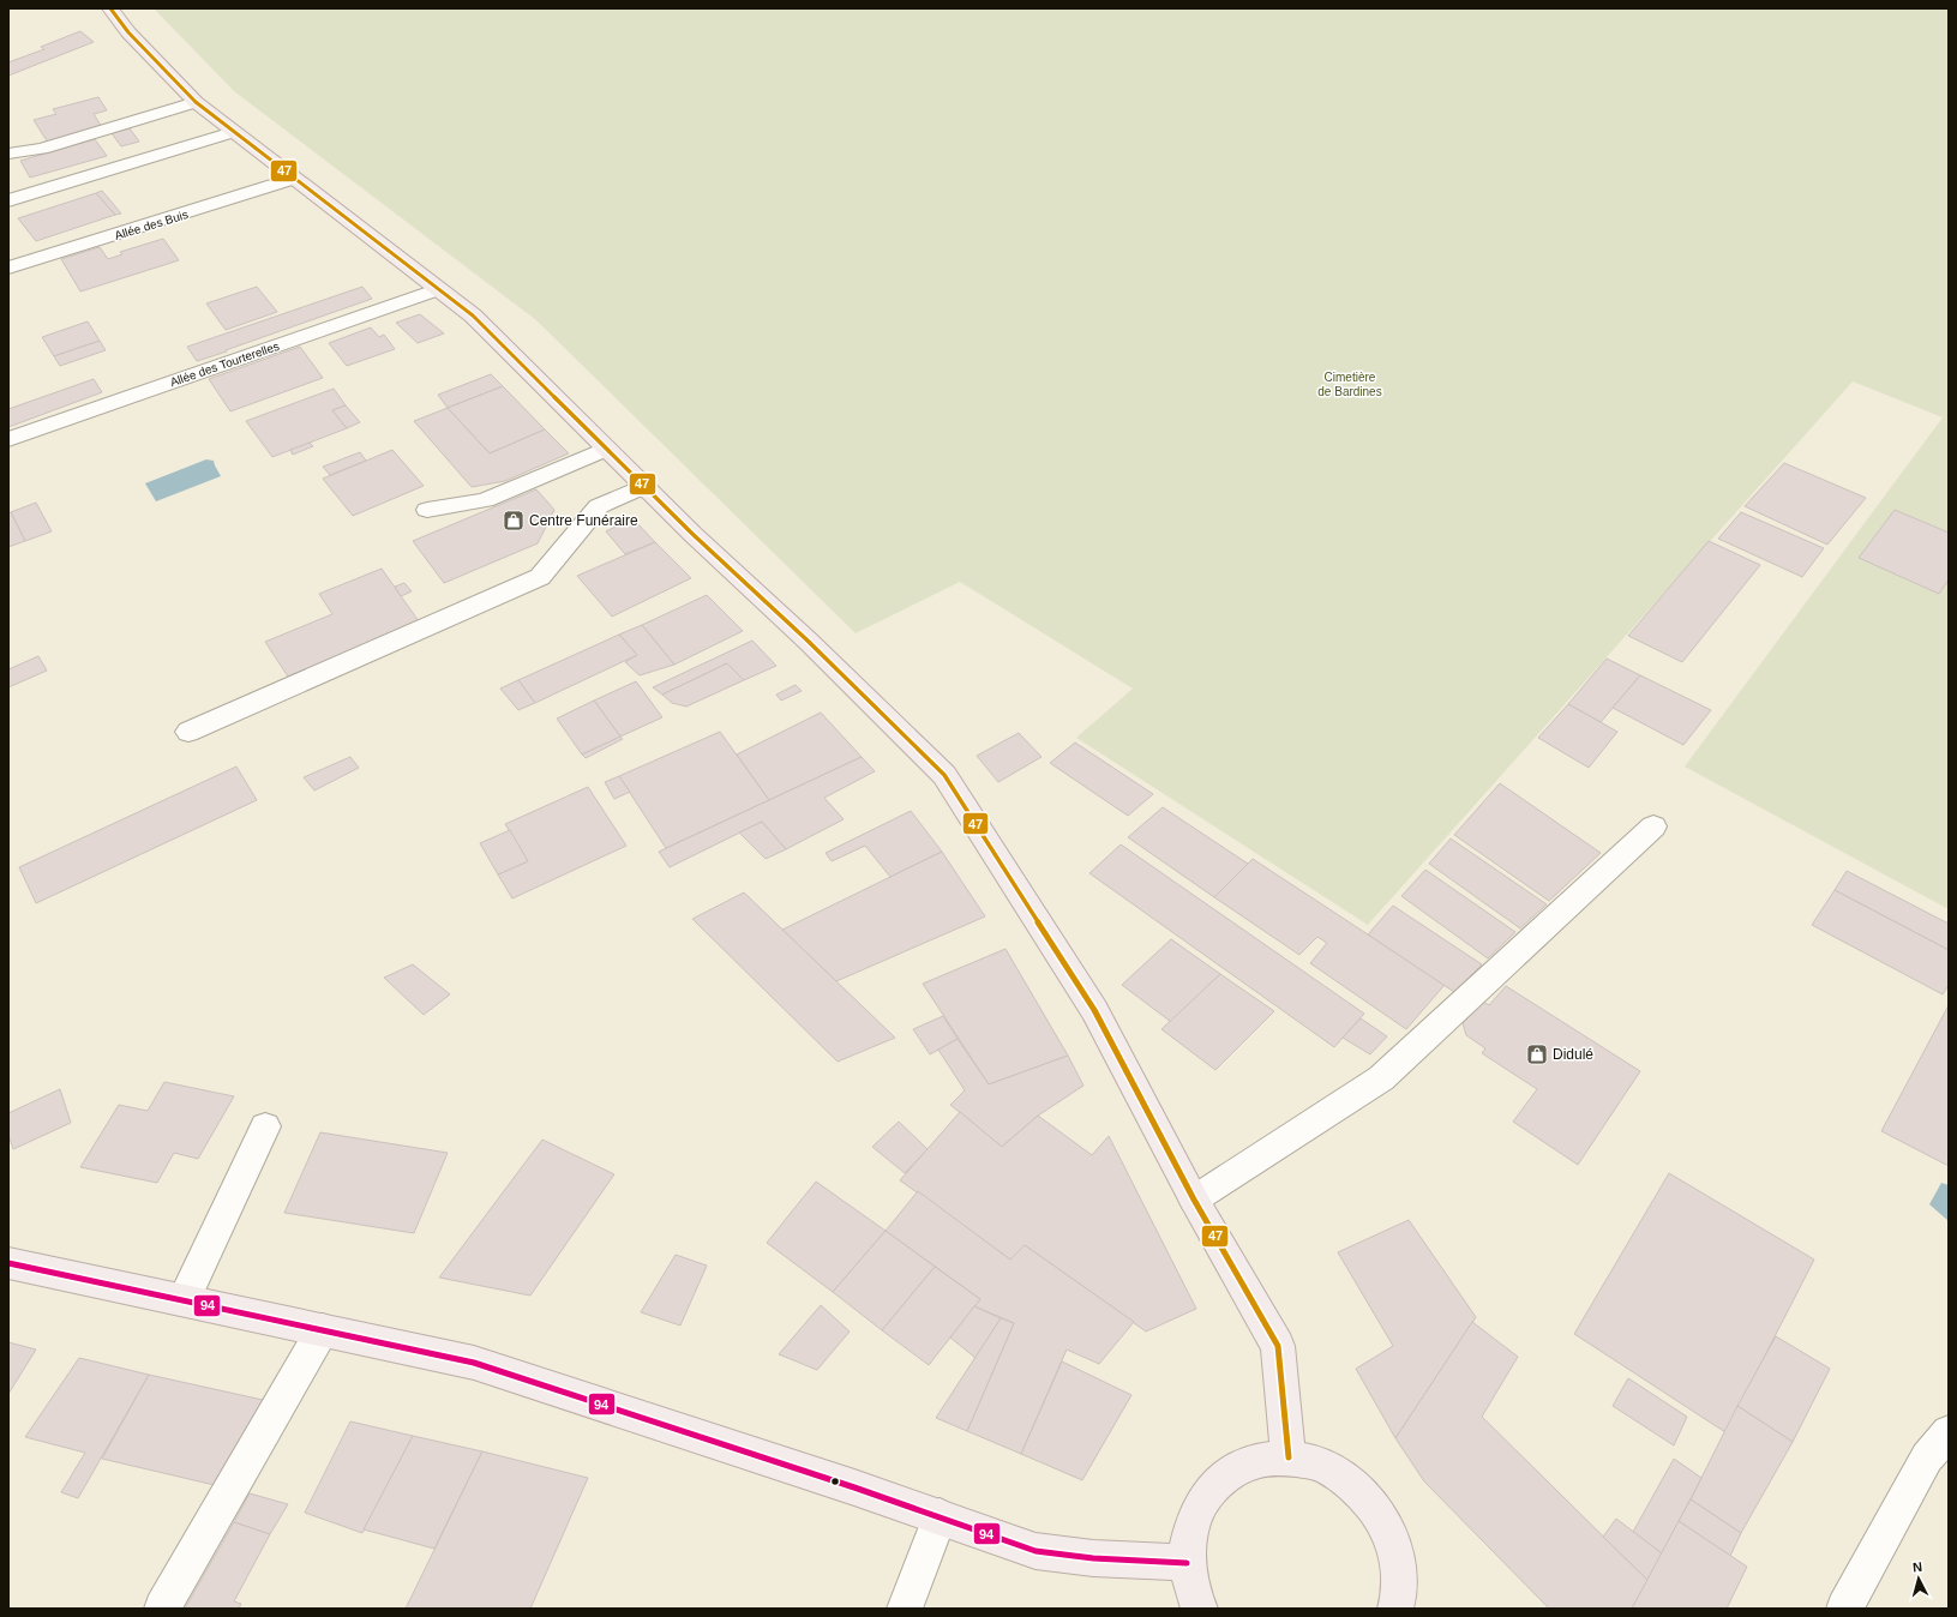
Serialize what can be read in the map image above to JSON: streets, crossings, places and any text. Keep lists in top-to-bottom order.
{
  "streets": {
    "street": ["Allée des Buis", "Allée des Tourterelles"]
  },
  "parks": ["Cimetière de Bardines"],
  "places": {
    "shop": ["Centre Funéraire", "Didulé"]
  },
  "lines": ["transit line 47", "transit line 94"],
  "north": "top"
}
